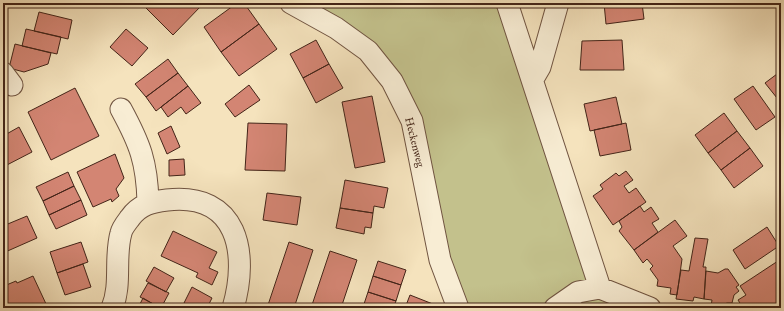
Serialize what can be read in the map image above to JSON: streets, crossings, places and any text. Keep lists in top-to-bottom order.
{
  "streets": {
    "street": ["Heckenweg"]
  }
}
